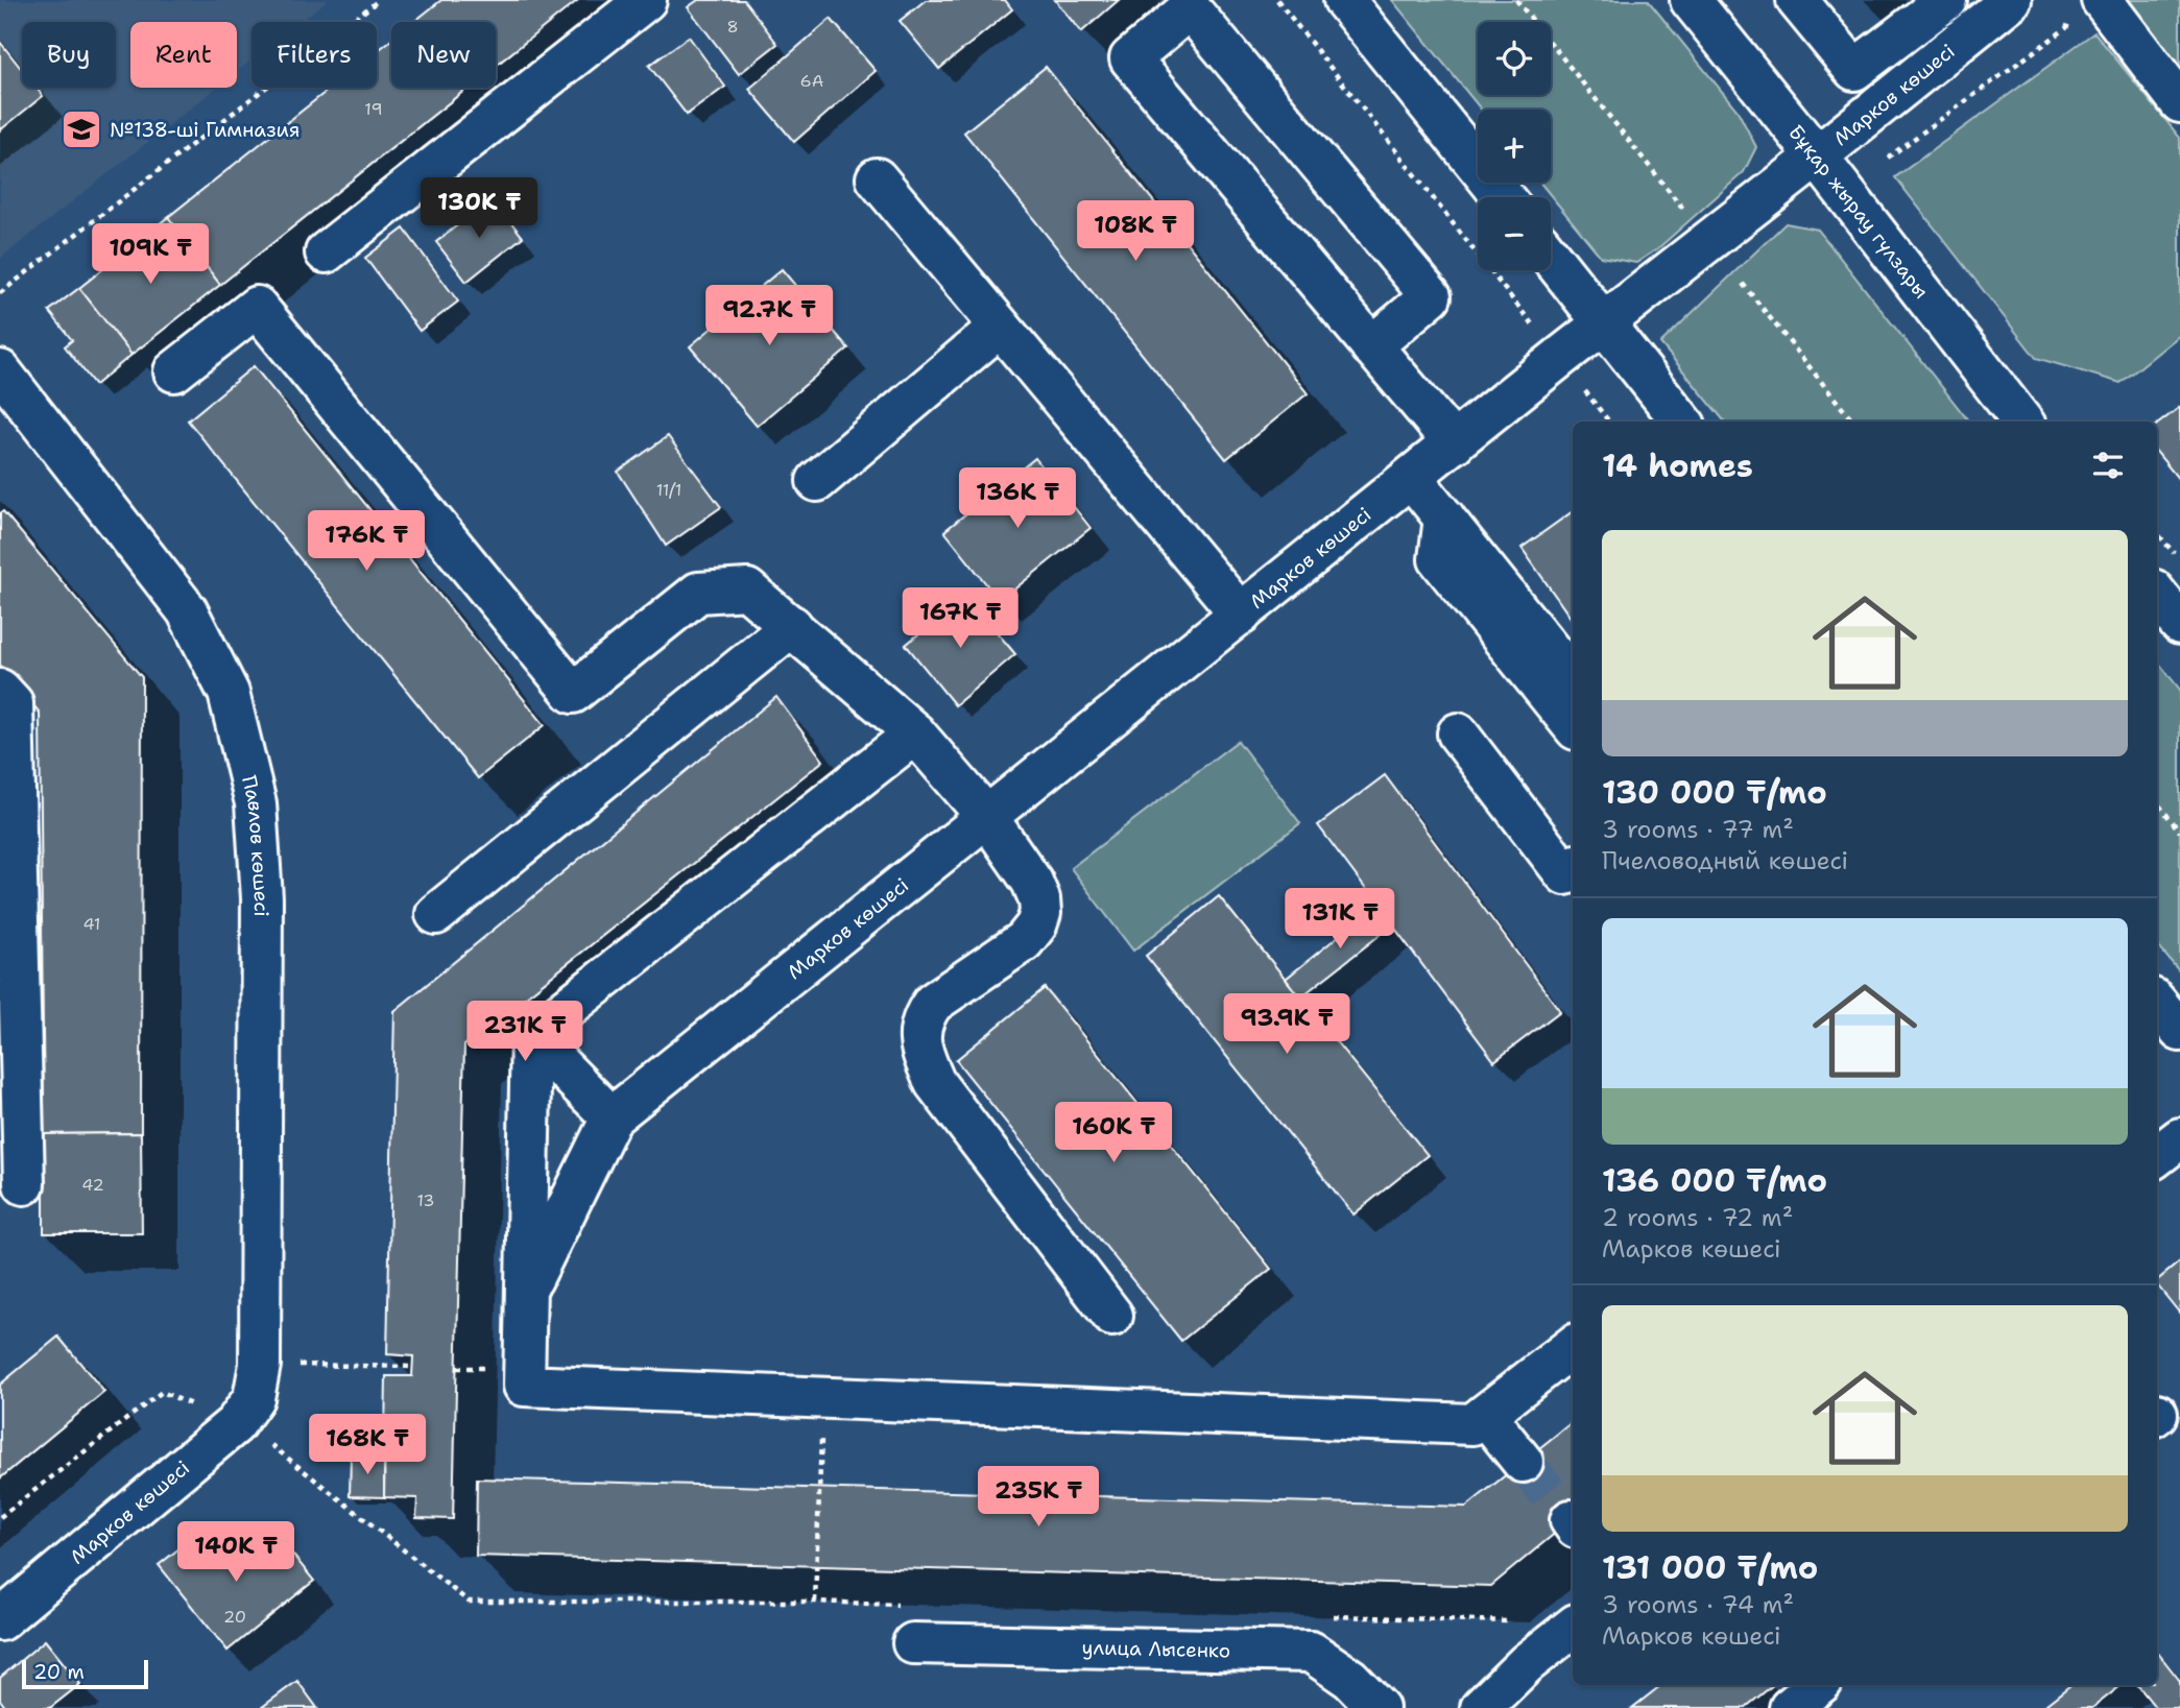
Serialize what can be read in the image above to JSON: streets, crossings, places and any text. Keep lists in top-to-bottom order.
{
  "streets": {
    "street": [
      "Марков көшесі",
      "Бұқар жырау гүлзары",
      "Павлов көшесі",
      "улица Лысенко"
    ]
  },
  "crossings": [
    ["Марков көшесі", "Бұқар жырау гүлзары"],
    ["Марков көшесі", "Павлов көшесі"]
  ],
  "places": {
    "school or university": ["№138-ші Гимназия"]
  },
  "house_numbers": [
    "8",
    "6А",
    "19",
    "11/1",
    "41",
    "42",
    "13",
    "20"
  ],
  "scale_bar": "20 m",
  "page": {
    "map_buttons": ["+", "−"],
    "chip": [
      "Buy",
      "Rent",
      "Filters",
      "New"
    ],
    "price": [
      "130K ₸",
      "108K ₸",
      "109K ₸",
      "92.7K ₸",
      "136K ₸",
      "176K ₸",
      "167K ₸",
      "131K ₸",
      "93.9K ₸",
      "231K ₸",
      "160K ₸",
      "168K ₸",
      "235K ₸",
      "140K ₸"
    ],
    "heading": "14 homes",
    "list": [
      {
        "name": "130 000 ₸/mo",
        "note": "3 rooms · 77 m² · Пчеловодный көшесі"
      },
      {
        "name": "136 000 ₸/mo",
        "note": "2 rooms · 72 m² · Марков көшесі"
      },
      {
        "name": "131 000 ₸/mo",
        "note": "3 rooms · 74 m² · Марков көшесі"
      }
    ],
    "scale": "20 m"
  }
}
